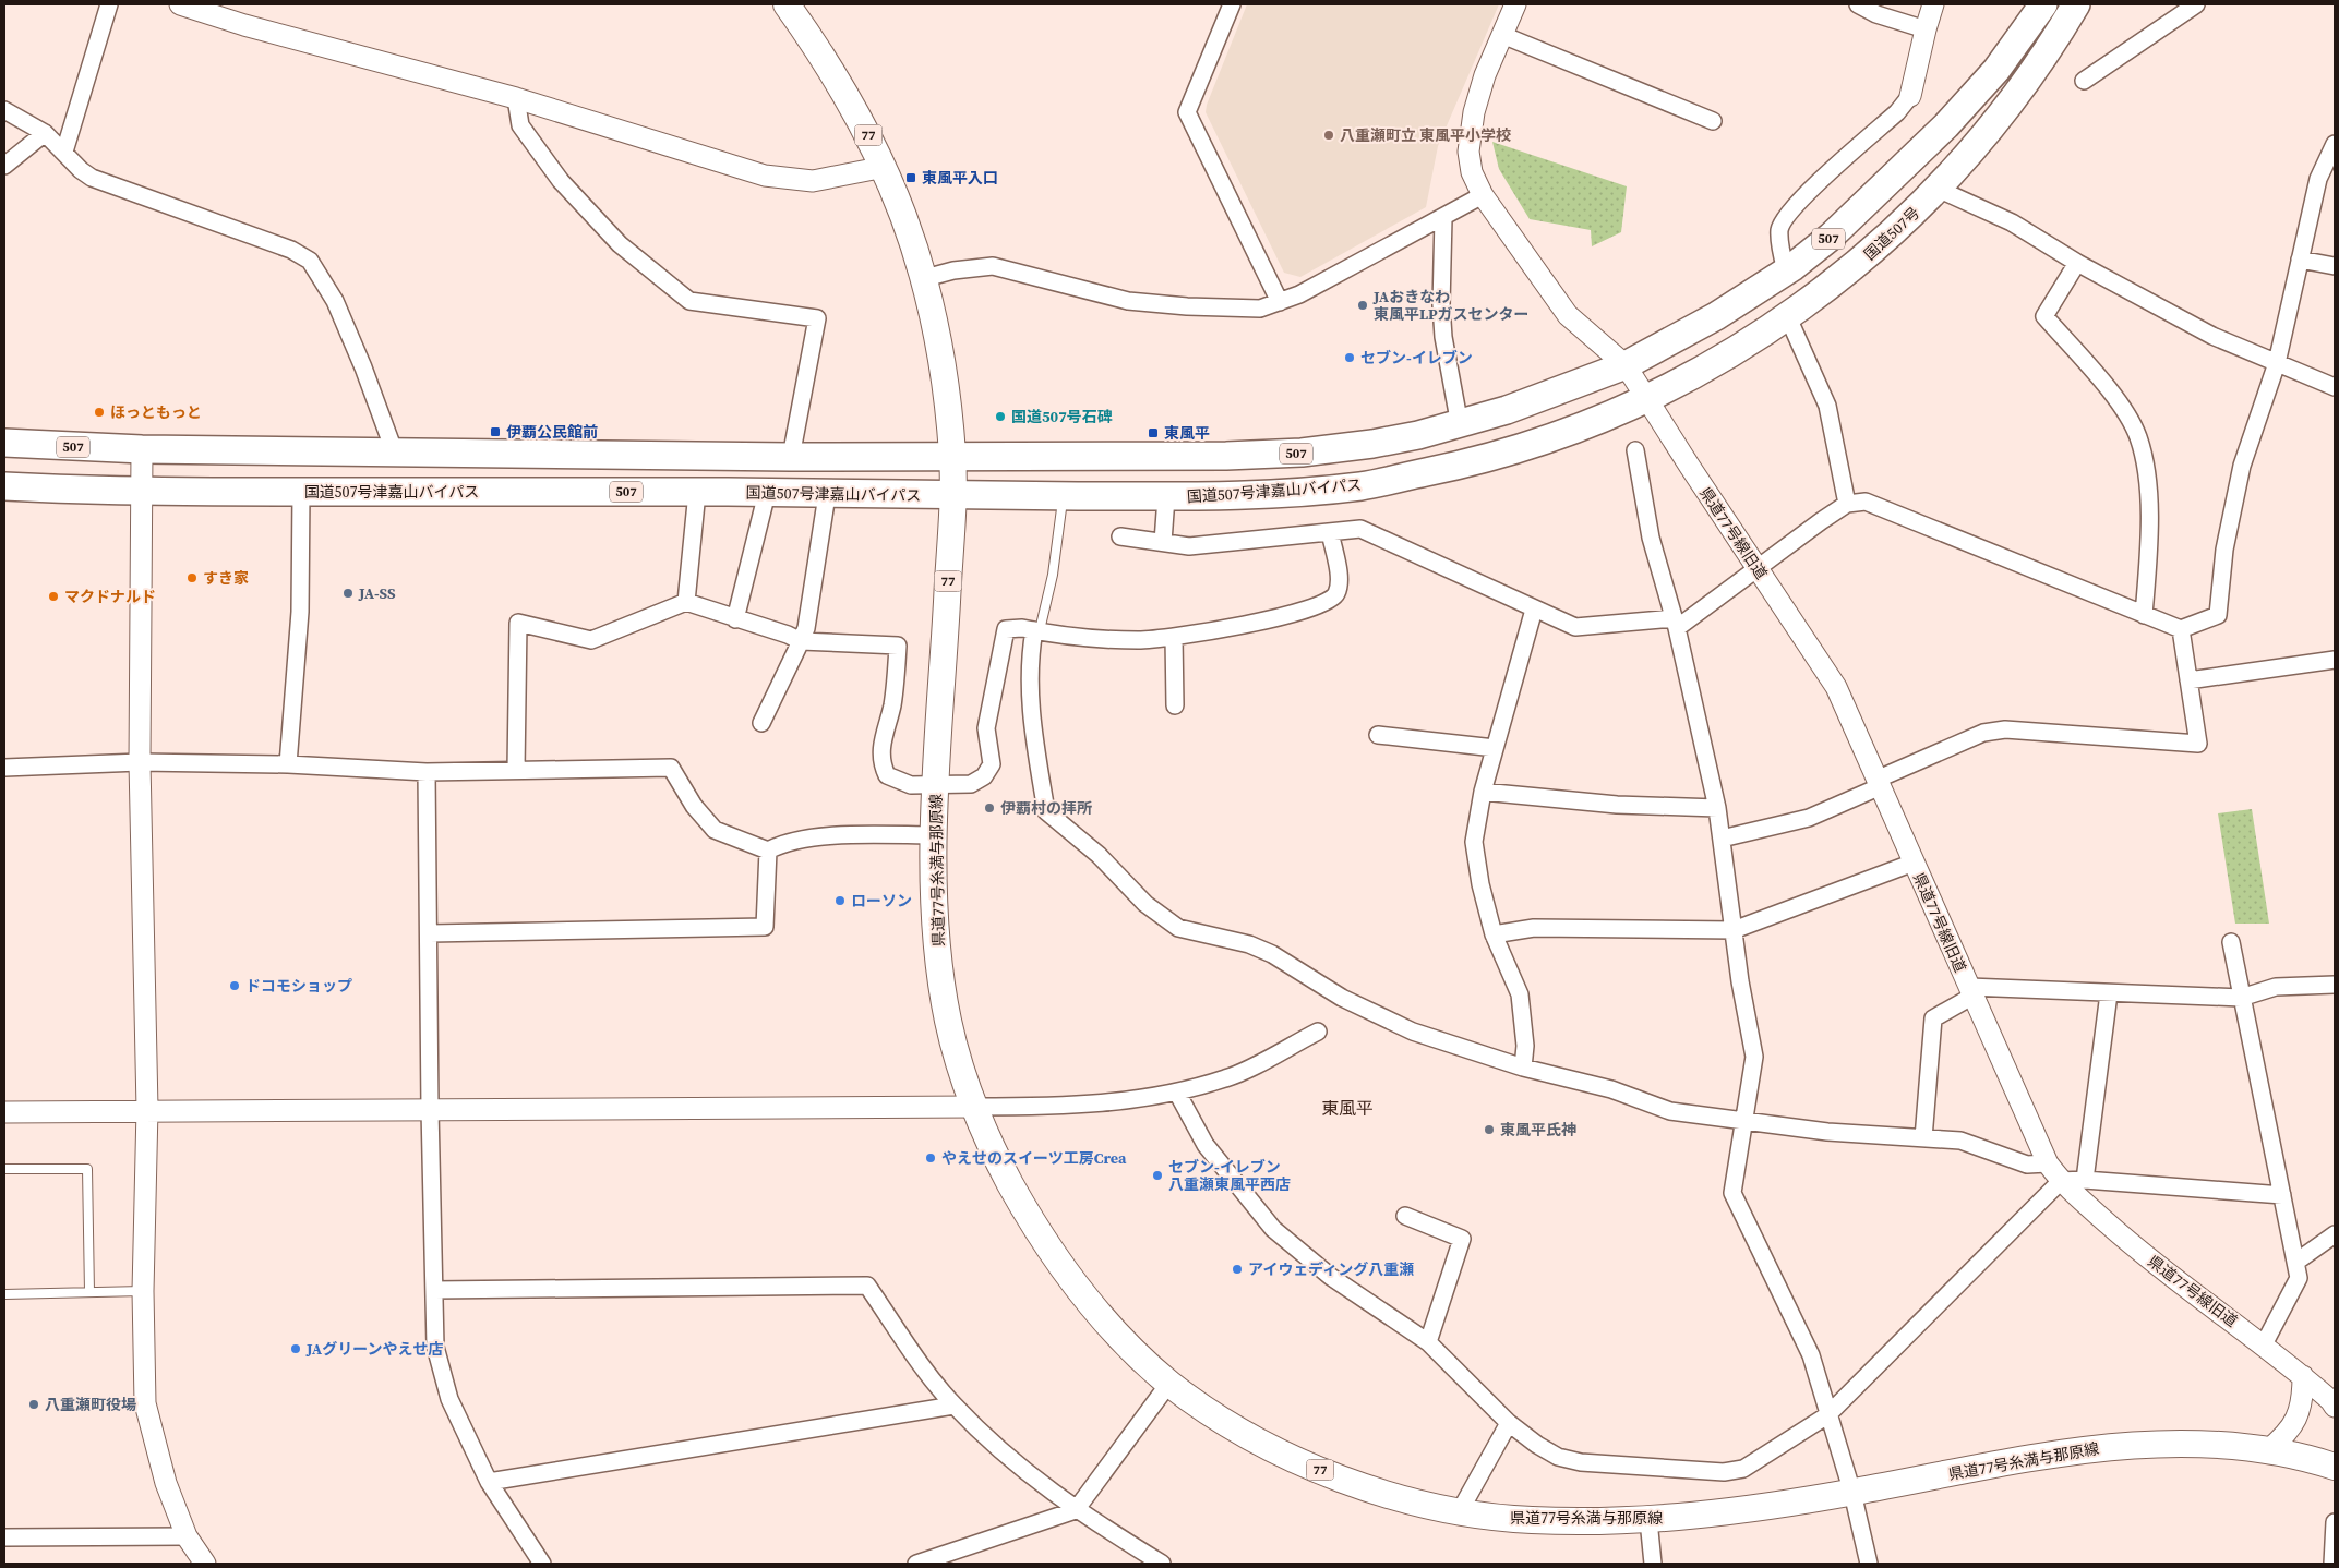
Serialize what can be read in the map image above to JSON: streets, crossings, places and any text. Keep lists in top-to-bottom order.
{
  "streets": {
    "highway": ["国道507号", "507", "国道507号津嘉山バイパス"],
    "main road": ["77", "県道77号糸満与那原線"],
    "street": ["県道77号線旧道"]
  },
  "crossings": [
    ["国道507号", "国道507号津嘉山バイパス"],
    ["国道507号", "県道77号線旧道"],
    ["507", "県道77号線旧道"],
    ["507", "県道77号糸満与那原線"],
    ["国道507号津嘉山バイパス", "県道77号線旧道"],
    ["国道507号津嘉山バイパス", "県道77号糸満与那原線"]
  ],
  "districts": ["東風平"],
  "places": {
    "other": [
      "八重瀬町立 東風平小学校",
      "JAおきなわ 東風平LPガスセンター",
      "セブン-イレブン",
      "ほっともっと",
      "国道507号石碑",
      "すき家",
      "JA-SS",
      "マクドナルド",
      "伊覇村の拝所",
      "ローソン",
      "ドコモショップ",
      "東風平氏神",
      "やえせのスイーツ工房Crea",
      "セブン-イレブン 八重瀬東風平西店",
      "アイウェディング八重瀬",
      "JAグリーンやえせ店",
      "八重瀬町役場"
    ],
    "transit": ["東風平入口", "伊覇公民館前", "東風平"]
  }
}
